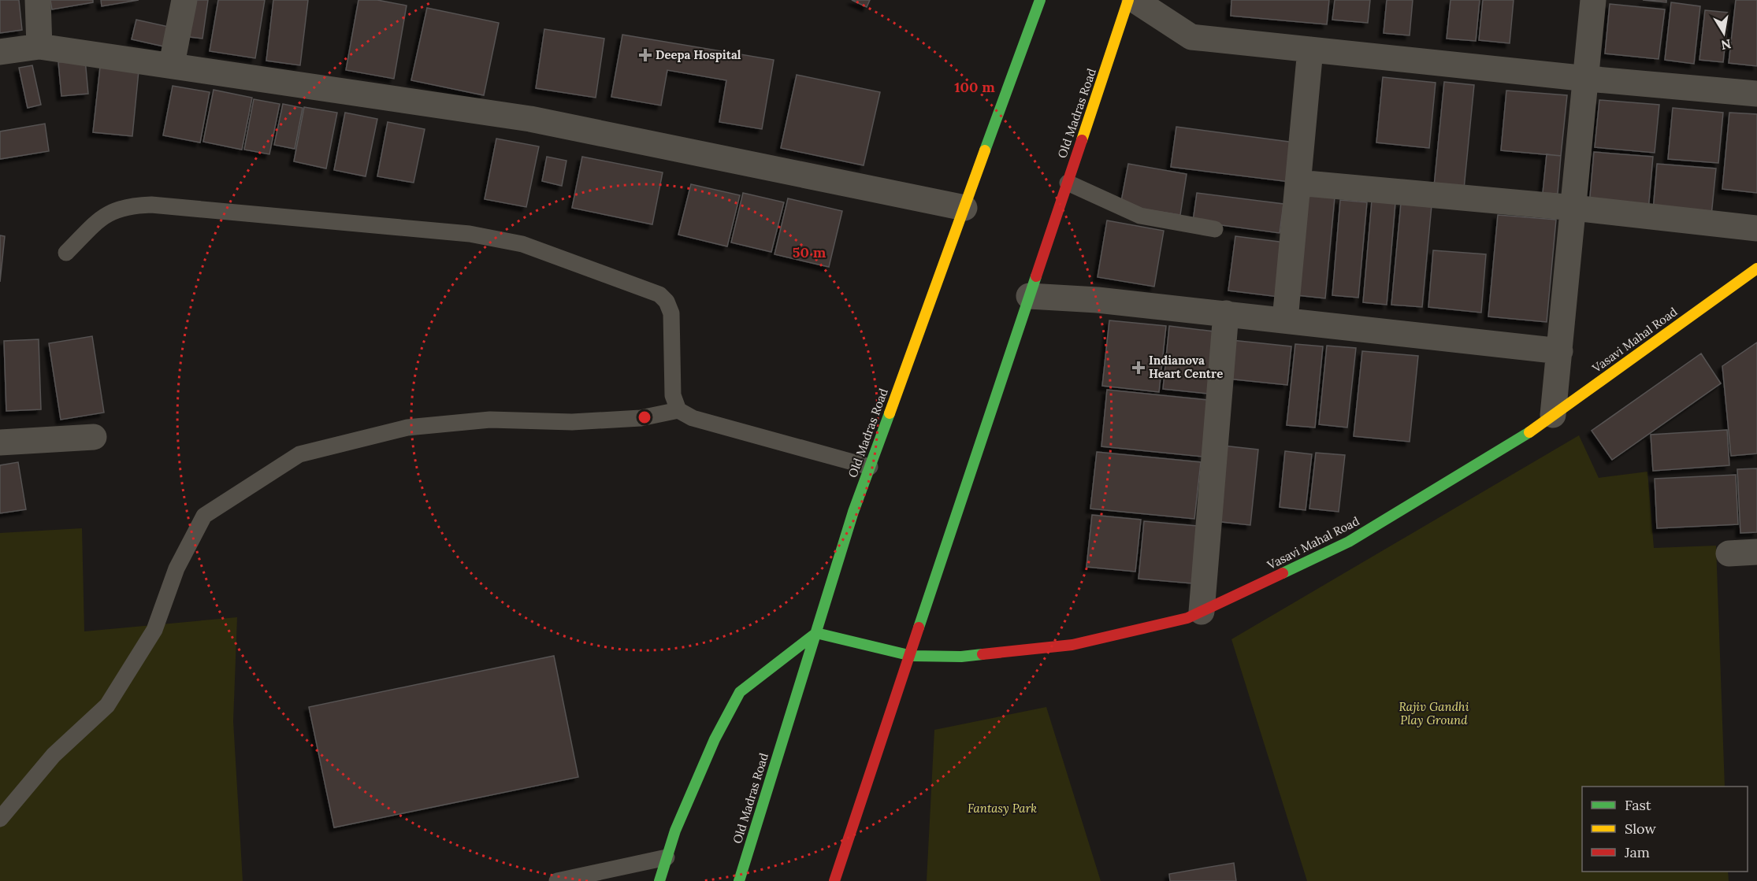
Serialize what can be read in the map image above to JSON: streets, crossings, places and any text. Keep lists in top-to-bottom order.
{
  "streets": {
    "main road": ["Old Madras Road", "Vasavi Mahal Road"]
  },
  "crossings": [
    ["Old Madras Road", "Vasavi Mahal Road"]
  ],
  "parks": ["Rajiv Gandhi Play Ground", "Fantasy Park"],
  "places": {
    "health": ["Deepa Hospital", "Indianova Heart Centre"]
  },
  "legend": ["Fast", "Slow", "Jam"],
  "north": "bottom",
  "rings": ["100 m", "50 m"]
}
